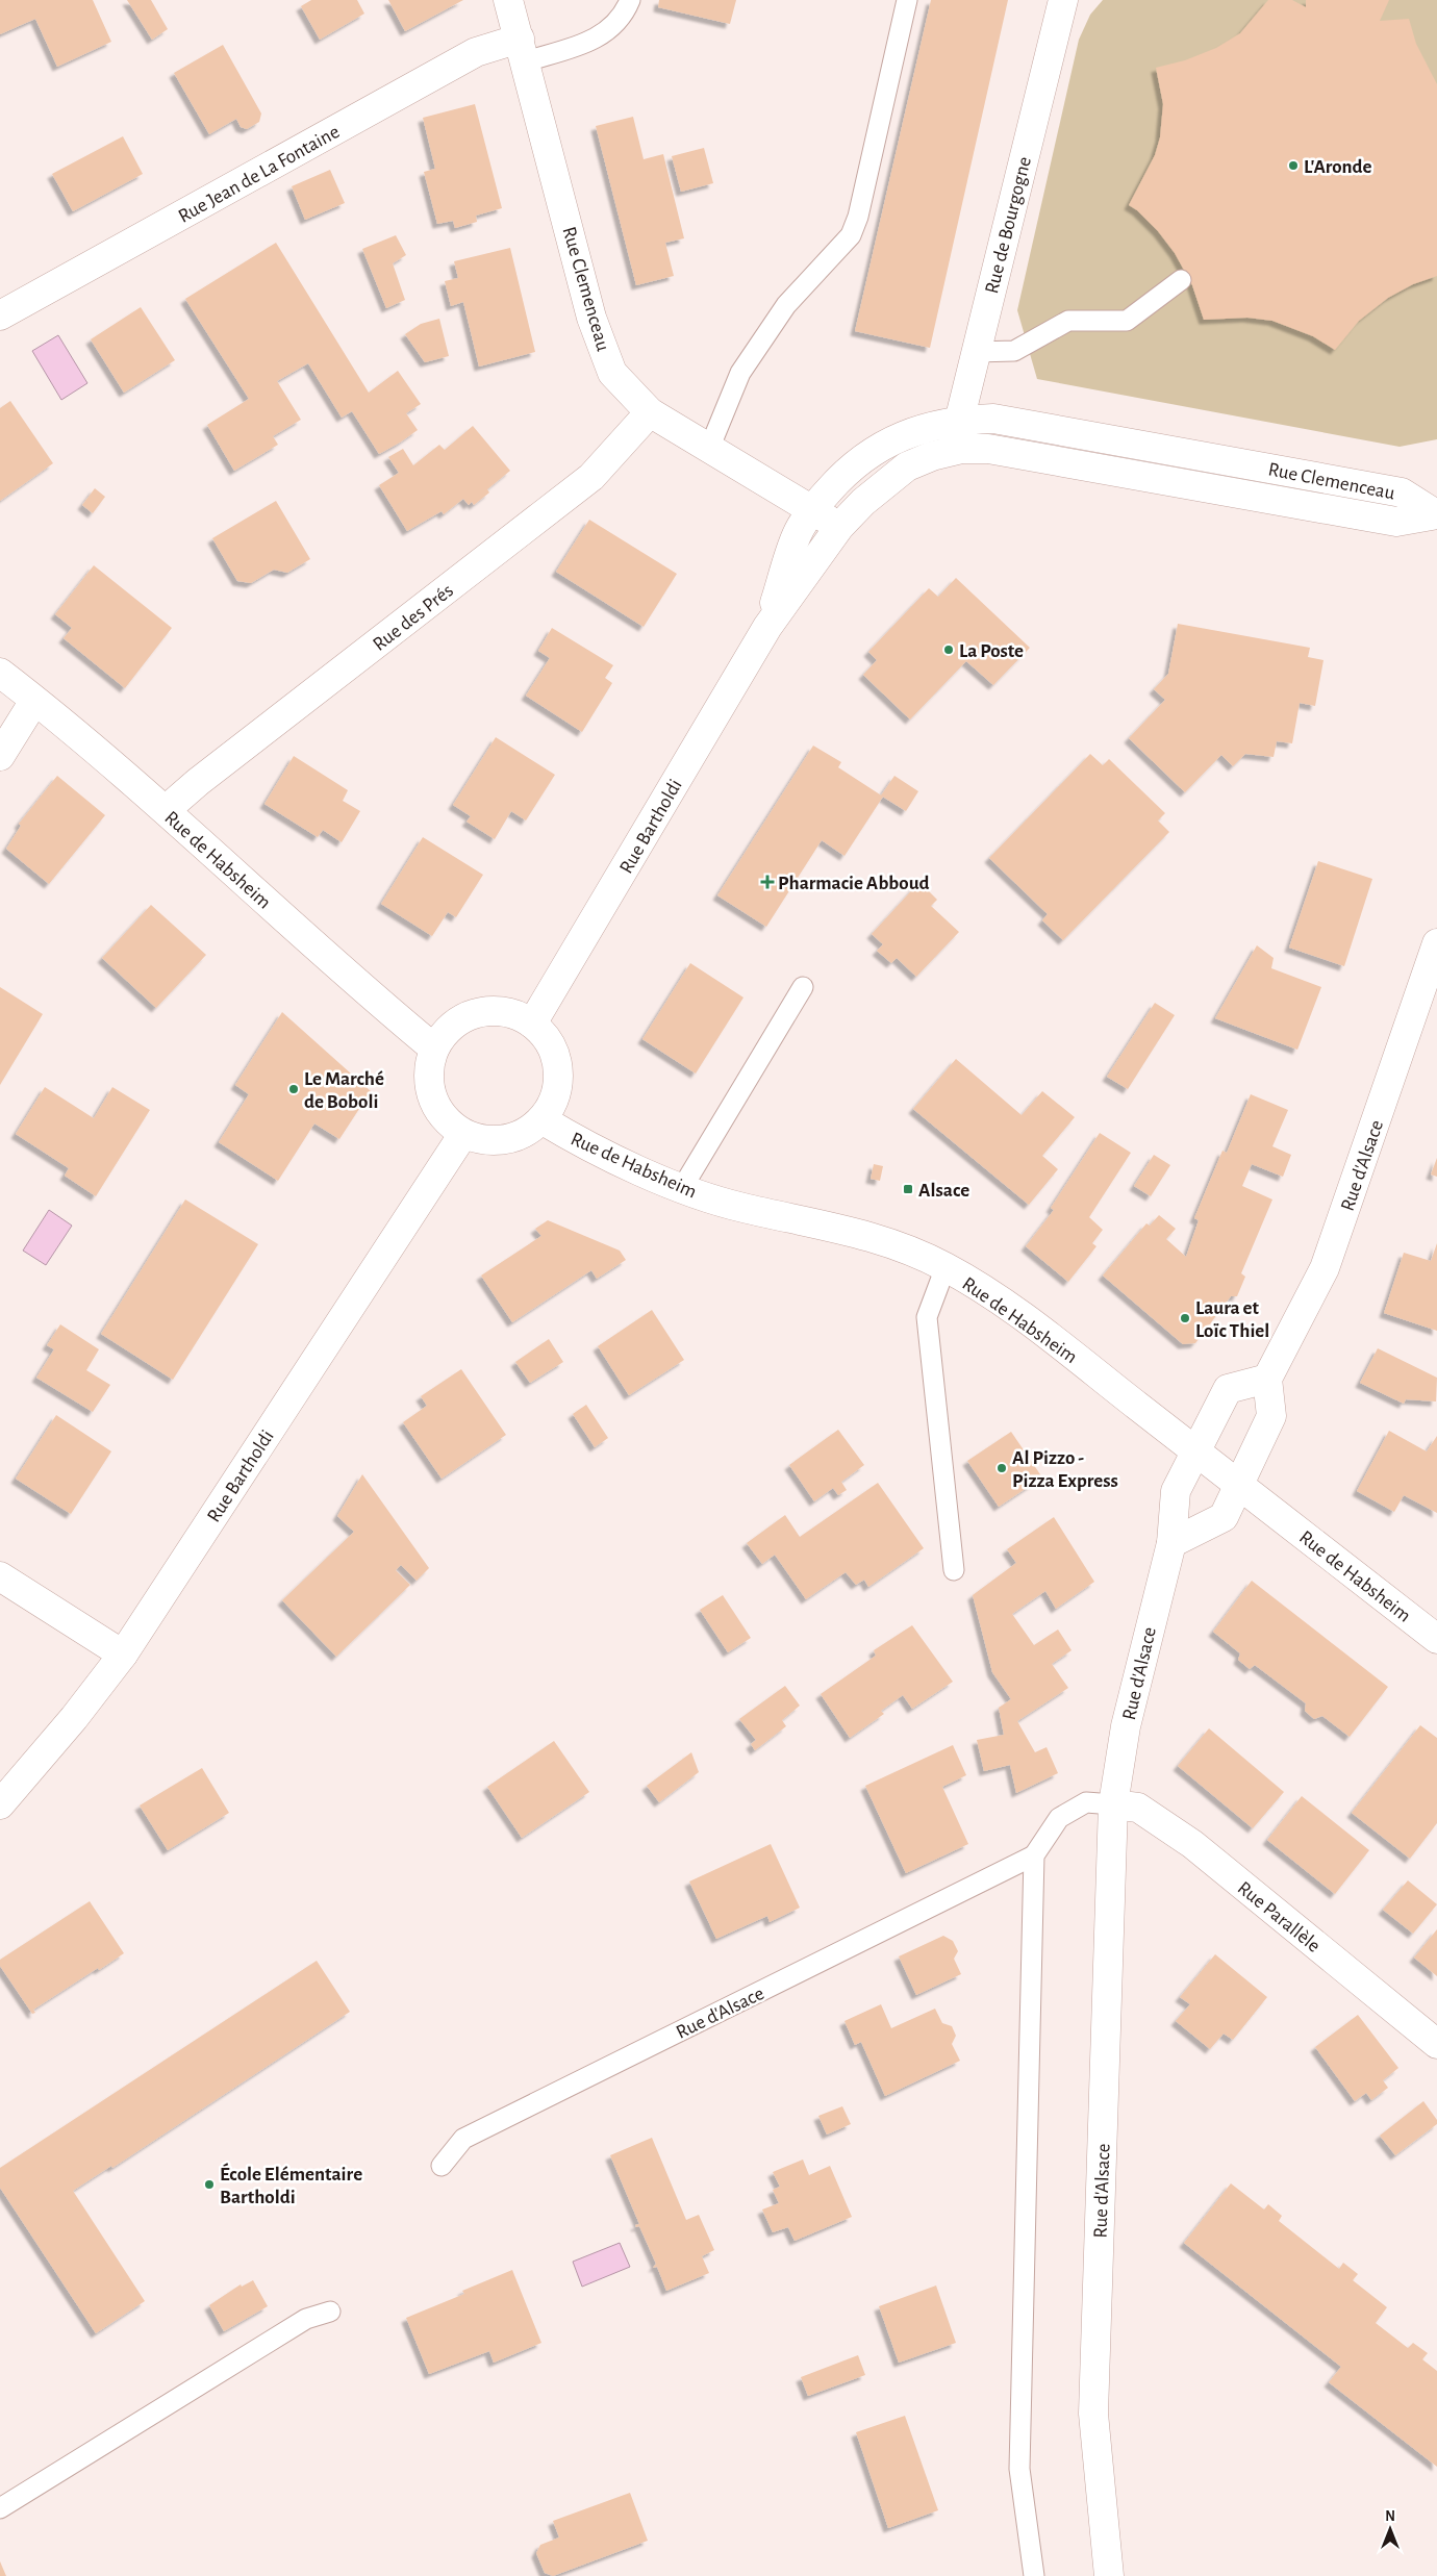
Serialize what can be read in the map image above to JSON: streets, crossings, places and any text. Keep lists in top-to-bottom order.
{
  "streets": {
    "street": [
      "Rue Jean de La Fontaine",
      "Rue de Bourgogne",
      "Rue Clemenceau",
      "Rue des Prés",
      "Rue Bartholdi",
      "Rue de Habsheim",
      "Rue d'Alsace",
      "Rue Parallèle"
    ]
  },
  "crossings": [
    ["Rue Jean de La Fontaine", "Rue Clemenceau"],
    ["Rue de Bourgogne", "Rue Clemenceau"],
    ["Rue Clemenceau", "Rue des Prés"],
    ["Rue Clemenceau", "Rue Bartholdi"],
    ["Rue des Prés", "Rue de Habsheim"],
    ["Rue Bartholdi", "Rue de Habsheim"],
    ["Rue de Habsheim", "Rue d'Alsace"],
    ["Rue d'Alsace", "Rue Parallèle"]
  ],
  "places": {
    "other": [
      "L'Aronde",
      "La Poste",
      "Le Marché de Boboli",
      "Laura et Loïc Thiel",
      "Al Pizzo - Pizza Express",
      "École Elémentaire Bartholdi"
    ],
    "health": ["Pharmacie Abboud"],
    "transit": ["Alsace"]
  },
  "north": "top"
}
